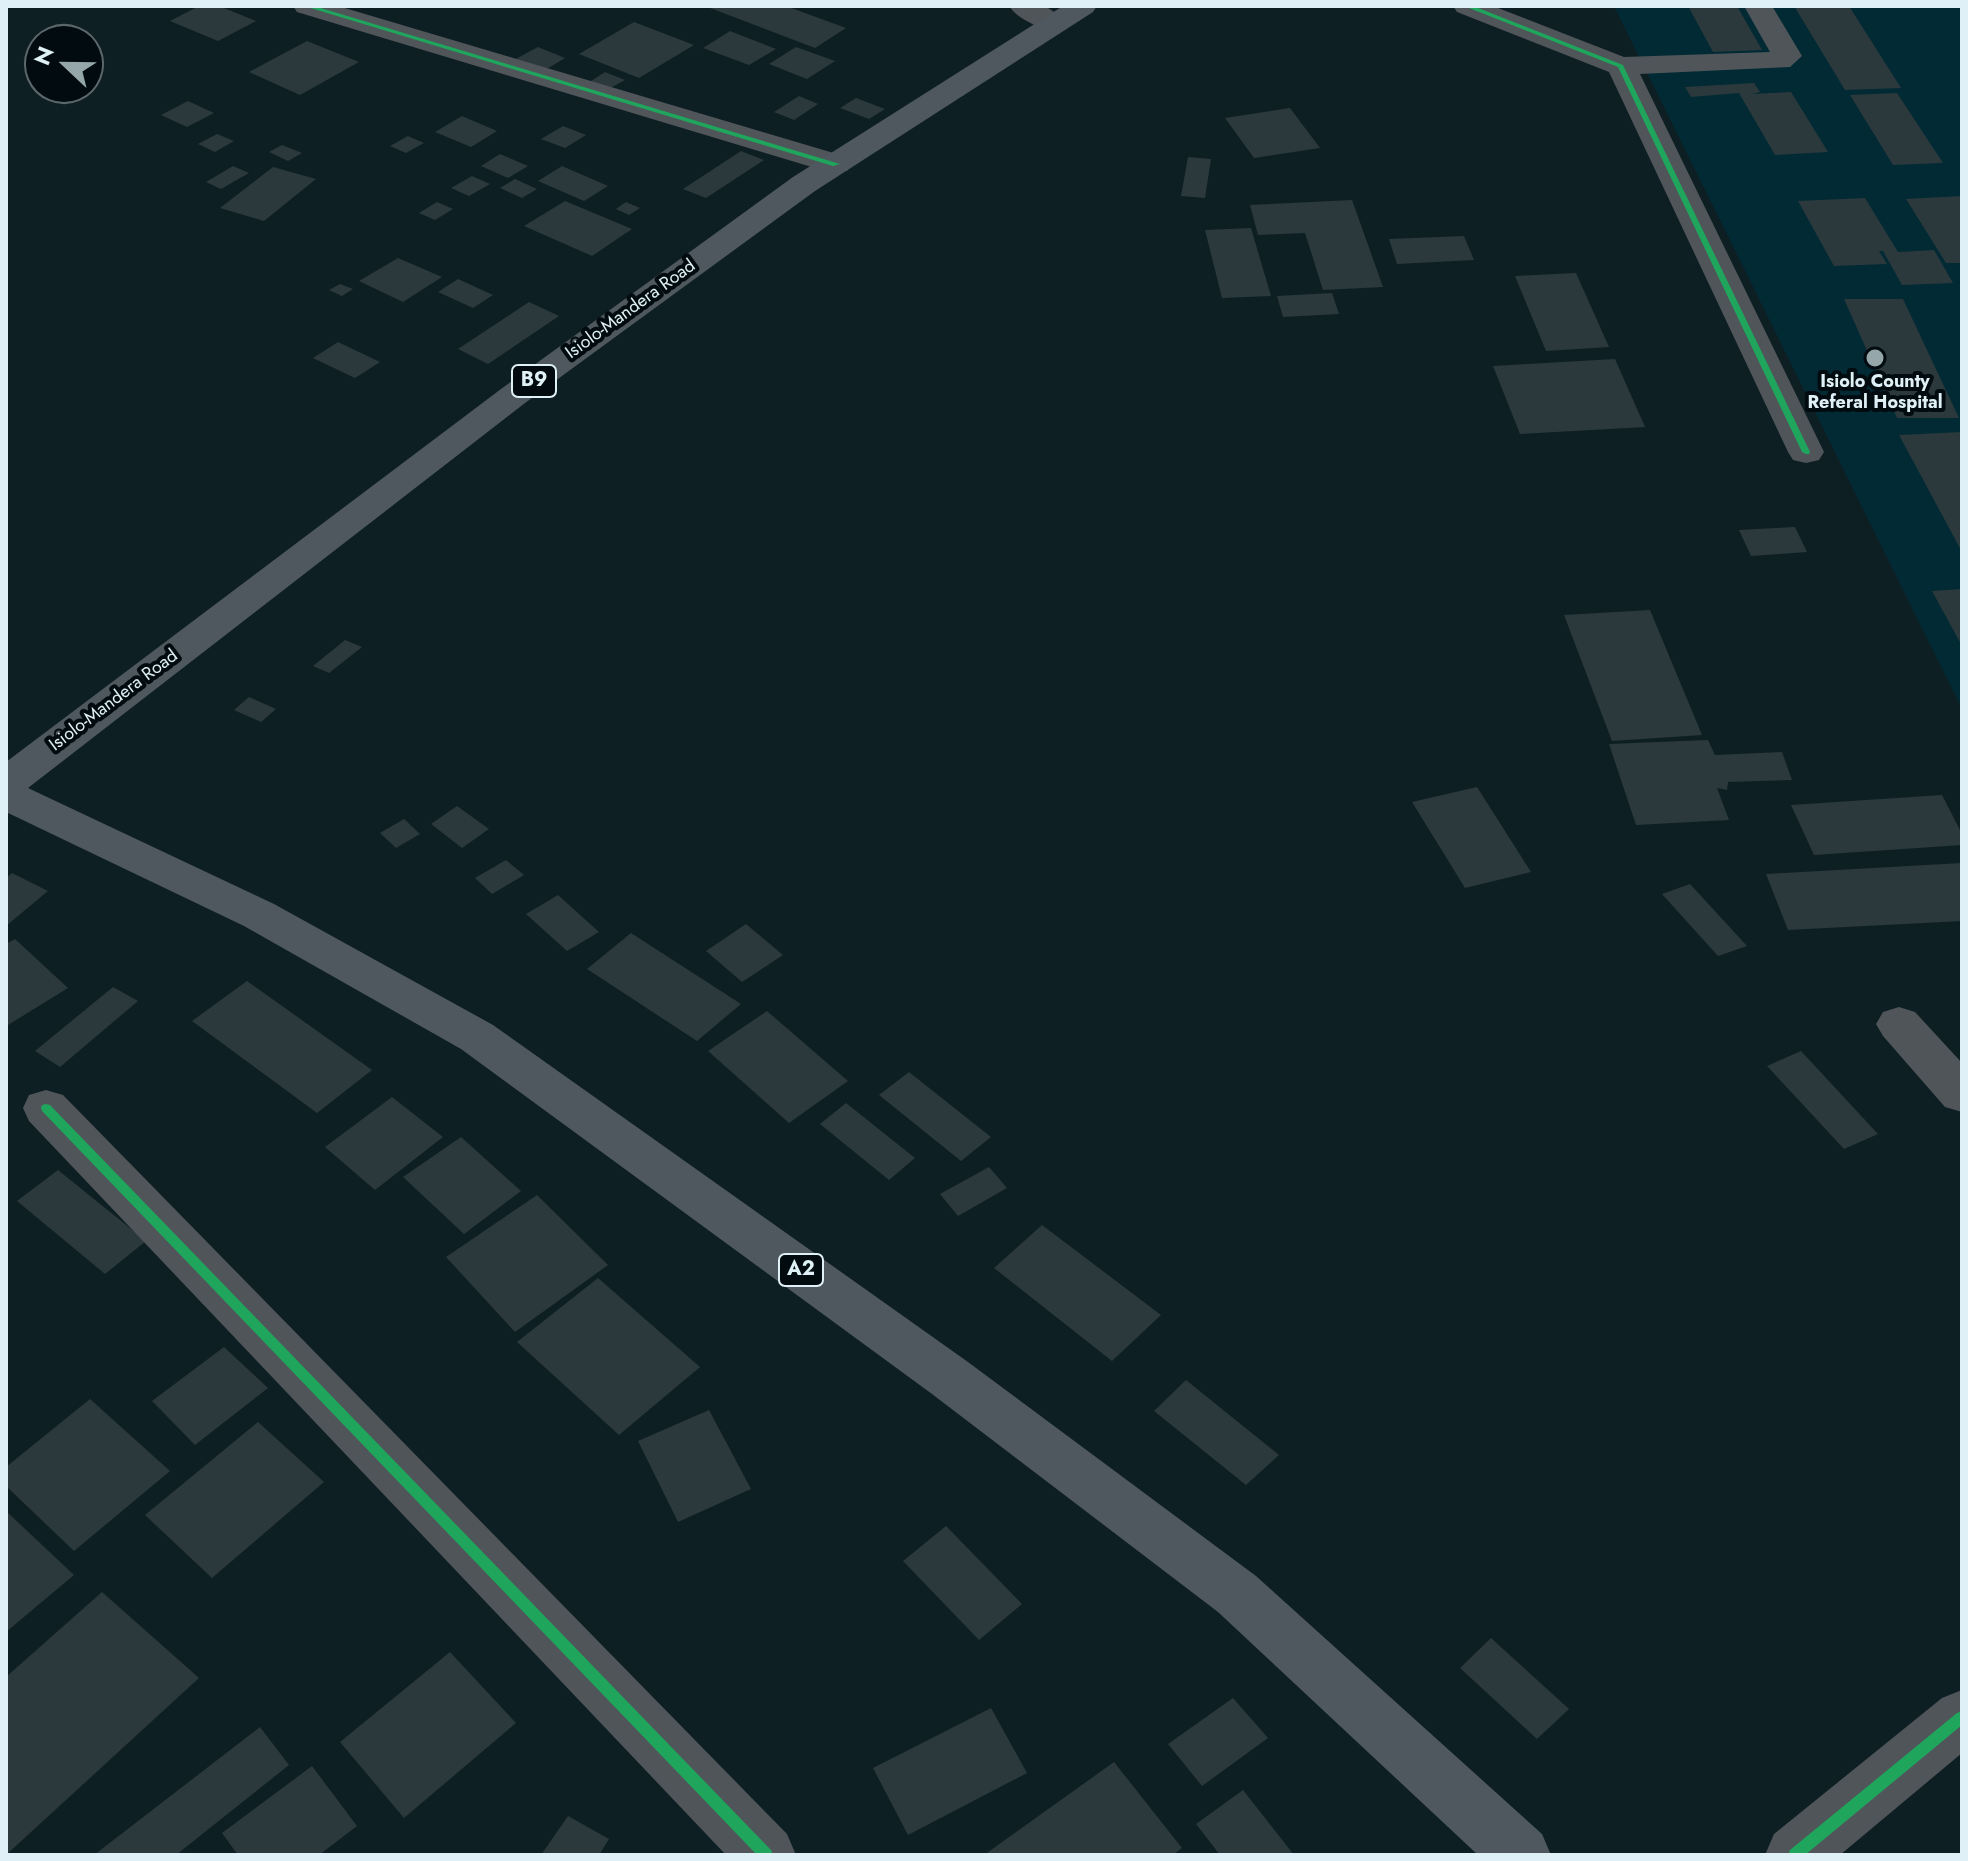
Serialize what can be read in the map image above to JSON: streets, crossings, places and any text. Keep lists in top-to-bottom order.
{
  "streets": {
    "highway": ["Isiolo-Mandera Road", "B9", "A2"]
  },
  "places": ["Isiolo County Referal Hospital"],
  "north": "left"
}
